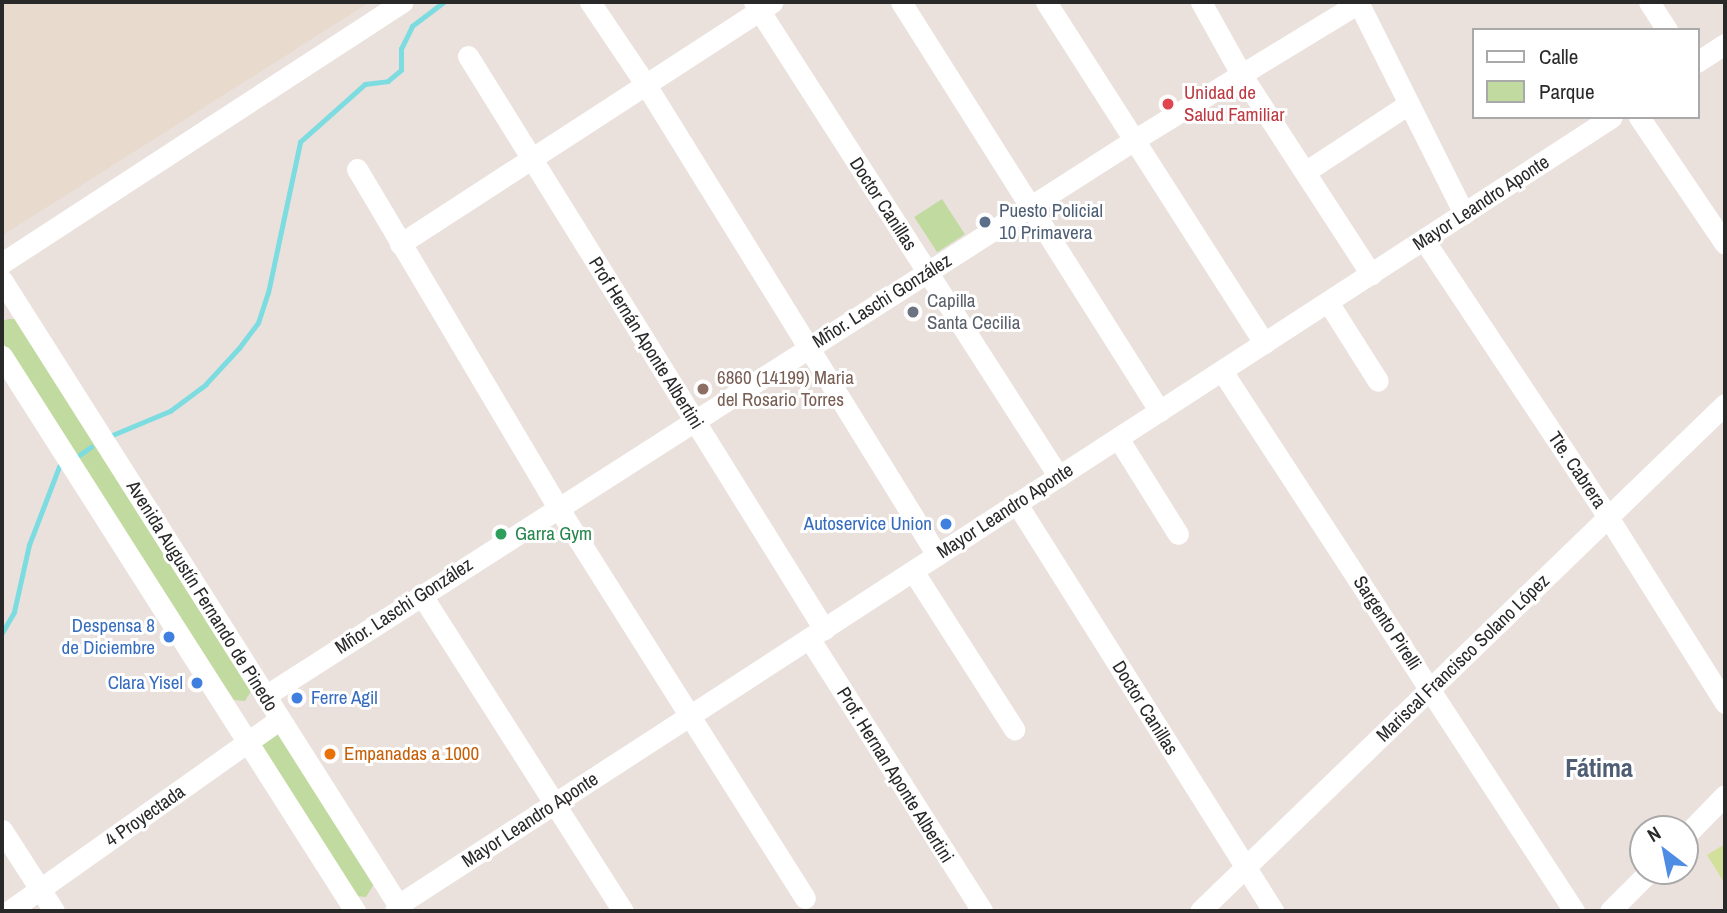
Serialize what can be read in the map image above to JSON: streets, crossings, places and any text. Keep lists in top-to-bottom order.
{
  "streets": {
    "street": [
      "Mayor Leandro Aponte",
      "Doctor Canillas",
      "Mñor. Laschi González",
      "Prof Hernán Aponte Albertini",
      "Tte. Cabrera",
      "Avenida Augustín Fernando de Pinedo",
      "Sargento Pirelli",
      "Mariscal Francisco Solano López",
      "Prof. Hernan Aponte Albertini",
      "4 Proyectada"
    ]
  },
  "crossings": [
    ["Mayor Leandro Aponte", "Doctor Canillas"],
    ["Mayor Leandro Aponte", "Prof Hernán Aponte Albertini"],
    ["Mayor Leandro Aponte", "Tte. Cabrera"],
    ["Mayor Leandro Aponte", "Avenida Augustín Fernando de Pinedo"],
    ["Mayor Leandro Aponte", "Sargento Pirelli"],
    ["Mayor Leandro Aponte", "Prof. Hernan Aponte Albertini"],
    ["Doctor Canillas", "Mñor. Laschi González"],
    ["Doctor Canillas", "Mariscal Francisco Solano López"],
    ["Mñor. Laschi González", "Prof Hernán Aponte Albertini"],
    ["Mñor. Laschi González", "Avenida Augustín Fernando de Pinedo"],
    ["Prof Hernán Aponte Albertini", "Prof. Hernan Aponte Albertini"],
    ["Tte. Cabrera", "Mariscal Francisco Solano López"],
    ["Avenida Augustín Fernando de Pinedo", "4 Proyectada"],
    ["Sargento Pirelli", "Mariscal Francisco Solano López"]
  ],
  "districts": ["Fátima"],
  "places": [
    "Unidad de Salud Familiar",
    "Puesto Policial 10 Primavera",
    "Capilla Santa Cecilia",
    "6860 (14199) Maria del Rosario Torres",
    "Autoservice Union",
    "Garra Gym",
    "Despensa 8 de Diciembre",
    "Clara Yisel",
    "Ferre Agil",
    "Empanadas a 1000"
  ],
  "legend": ["Calle", "Parque"],
  "north": "top left"
}
